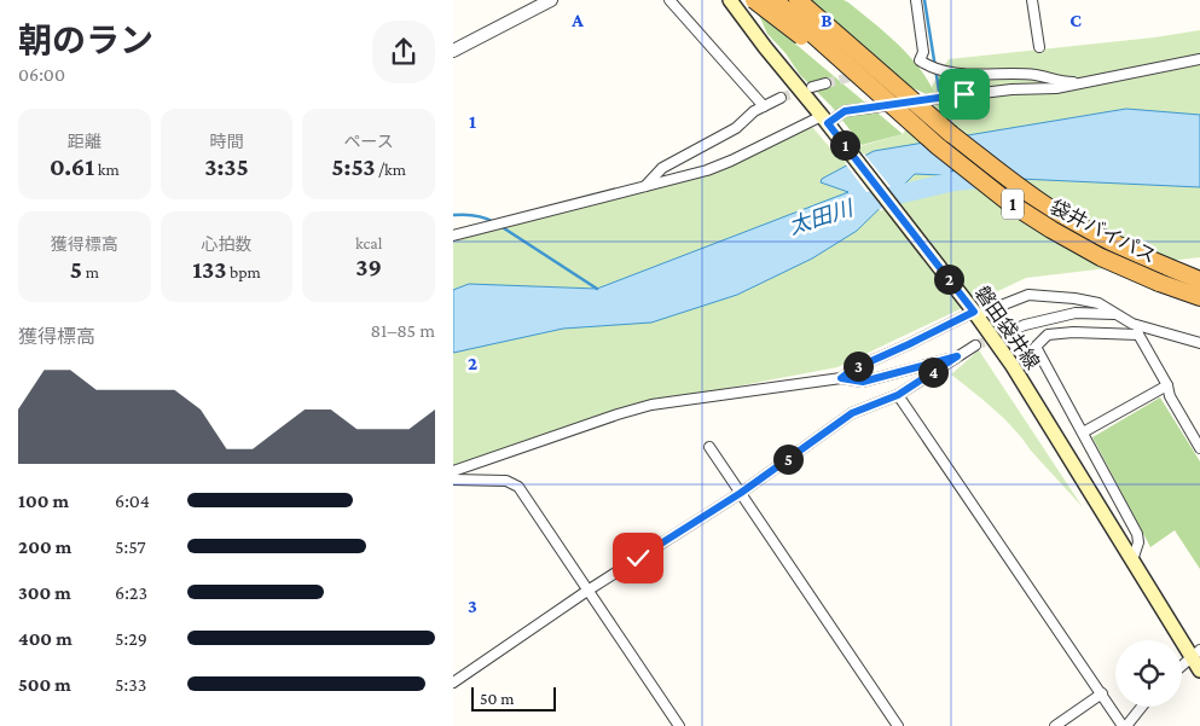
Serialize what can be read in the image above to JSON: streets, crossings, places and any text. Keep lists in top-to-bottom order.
{
  "streets": {
    "highway": ["1", "袋井バイパス"],
    "main road": ["磐田袋井線"]
  },
  "crossings": [
    ["1", "袋井バイパス"]
  ],
  "water": ["太田川"],
  "scale_bar": "50 m",
  "page": {
    "heading": ["朝のラン", "06:00"],
    "stats": [
      ["距離", "0.61 km"],
      ["時間", "3:35"],
      ["ペース", "5:53 /km"],
      ["獲得標高", "5 m"],
      ["心拍数", "133 bpm"],
      ["kcal", "39"]
    ],
    "pins": [
      "1",
      "2",
      "3",
      "4",
      "5"
    ],
    "chart": ["獲得標高", "81–85 m"],
    "list": [
      {
        "name": "100 m",
        "note": "6:04"
      },
      {
        "name": "200 m",
        "note": "5:57"
      },
      {
        "name": "300 m",
        "note": "6:23"
      },
      {
        "name": "400 m",
        "note": "5:29"
      },
      {
        "name": "500 m",
        "note": "5:33"
      }
    ],
    "scale": "50 m"
  },
  "grid": {
    "columns": ["A", "B", "C"],
    "rows": ["1", "2", "3"]
  }
}
